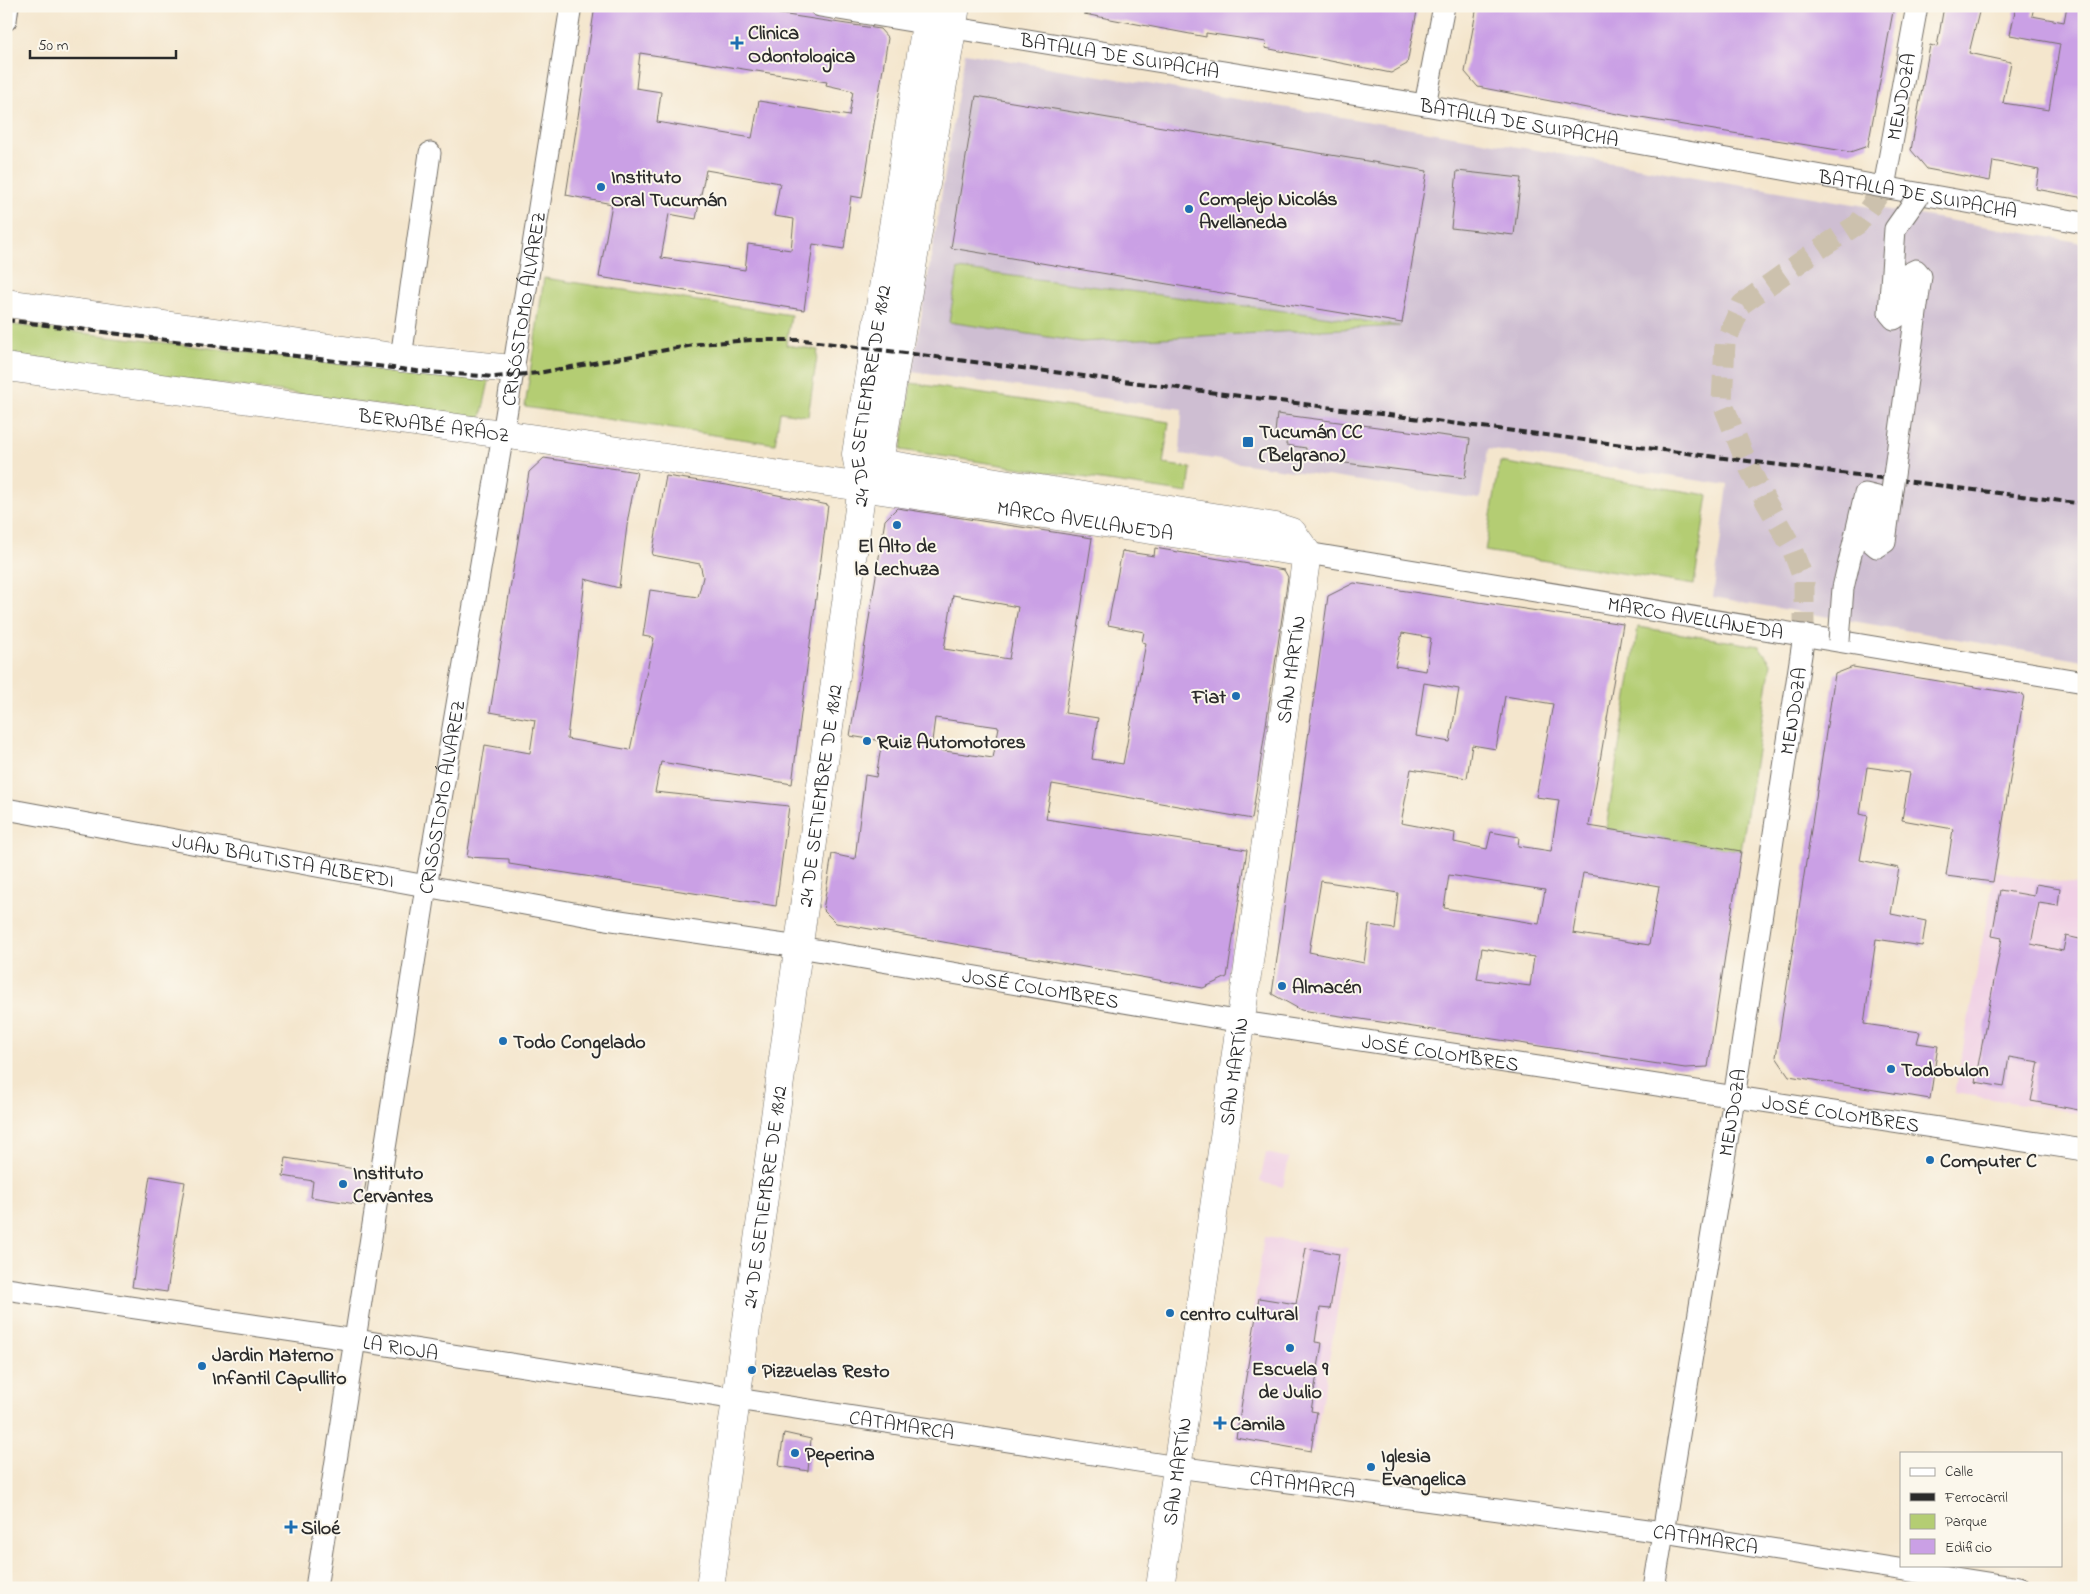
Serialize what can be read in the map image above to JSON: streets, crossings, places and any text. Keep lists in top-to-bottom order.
{
  "streets": {
    "main road": [
      "24 DE SETIEMBRE DE 1812",
      "BERNABÉ ARÁOZ",
      "MARCO AVELLANEDA",
      "SAN MARTÍN"
    ],
    "street": [
      "BATALLA DE SUIPACHA",
      "MENDOZA",
      "CRISÓSTOMO ÁLVAREZ",
      "JUAN BAUTISTA ALBERDI",
      "JOSÉ COLOMBRES",
      "LA RIOJA",
      "CATAMARCA"
    ]
  },
  "crossings": [
    ["BATALLA DE SUIPACHA", "MENDOZA"],
    ["BATALLA DE SUIPACHA", "24 DE SETIEMBRE DE 1812"],
    ["MENDOZA", "MARCO AVELLANEDA"],
    ["MENDOZA", "JOSÉ COLOMBRES"],
    ["MENDOZA", "CATAMARCA"],
    ["CRISÓSTOMO ÁLVAREZ", "BERNABÉ ARÁOZ"],
    ["CRISÓSTOMO ÁLVAREZ", "JUAN BAUTISTA ALBERDI"],
    ["CRISÓSTOMO ÁLVAREZ", "LA RIOJA"],
    ["24 DE SETIEMBRE DE 1812", "BERNABÉ ARÁOZ"],
    ["24 DE SETIEMBRE DE 1812", "MARCO AVELLANEDA"],
    ["24 DE SETIEMBRE DE 1812", "JUAN BAUTISTA ALBERDI"],
    ["24 DE SETIEMBRE DE 1812", "JOSÉ COLOMBRES"],
    ["24 DE SETIEMBRE DE 1812", "LA RIOJA"],
    ["24 DE SETIEMBRE DE 1812", "CATAMARCA"],
    ["BERNABÉ ARÁOZ", "MARCO AVELLANEDA"],
    ["MARCO AVELLANEDA", "SAN MARTÍN"],
    ["SAN MARTÍN", "JOSÉ COLOMBRES"],
    ["SAN MARTÍN", "CATAMARCA"],
    ["JUAN BAUTISTA ALBERDI", "JOSÉ COLOMBRES"],
    ["LA RIOJA", "CATAMARCA"]
  ],
  "places": {
    "health": ["Clinica Odontologica", "Camila", "Siloé"],
    "other": [
      "Instituto Oral Tucumán",
      "Complejo Nicolás Avellaneda",
      "El Alto de la Lechuza",
      "Fiat",
      "Ruiz Automotores",
      "Almacén",
      "Todo Congelado",
      "Todobulon",
      "Computer C",
      "Instituto Cervantes",
      "centro cultural",
      "Escuela 9 de Julio",
      "Jardin Materno Infantil Capullito",
      "Pizzuelas Resto",
      "Peperina",
      "Iglesia Evangelica"
    ],
    "transit": ["Tucumán CC (Belgrano)"]
  },
  "legend": [
    "Calle",
    "Ferrocarril",
    "Parque",
    "Edificio"
  ],
  "scale_bar": "50 m"
}
